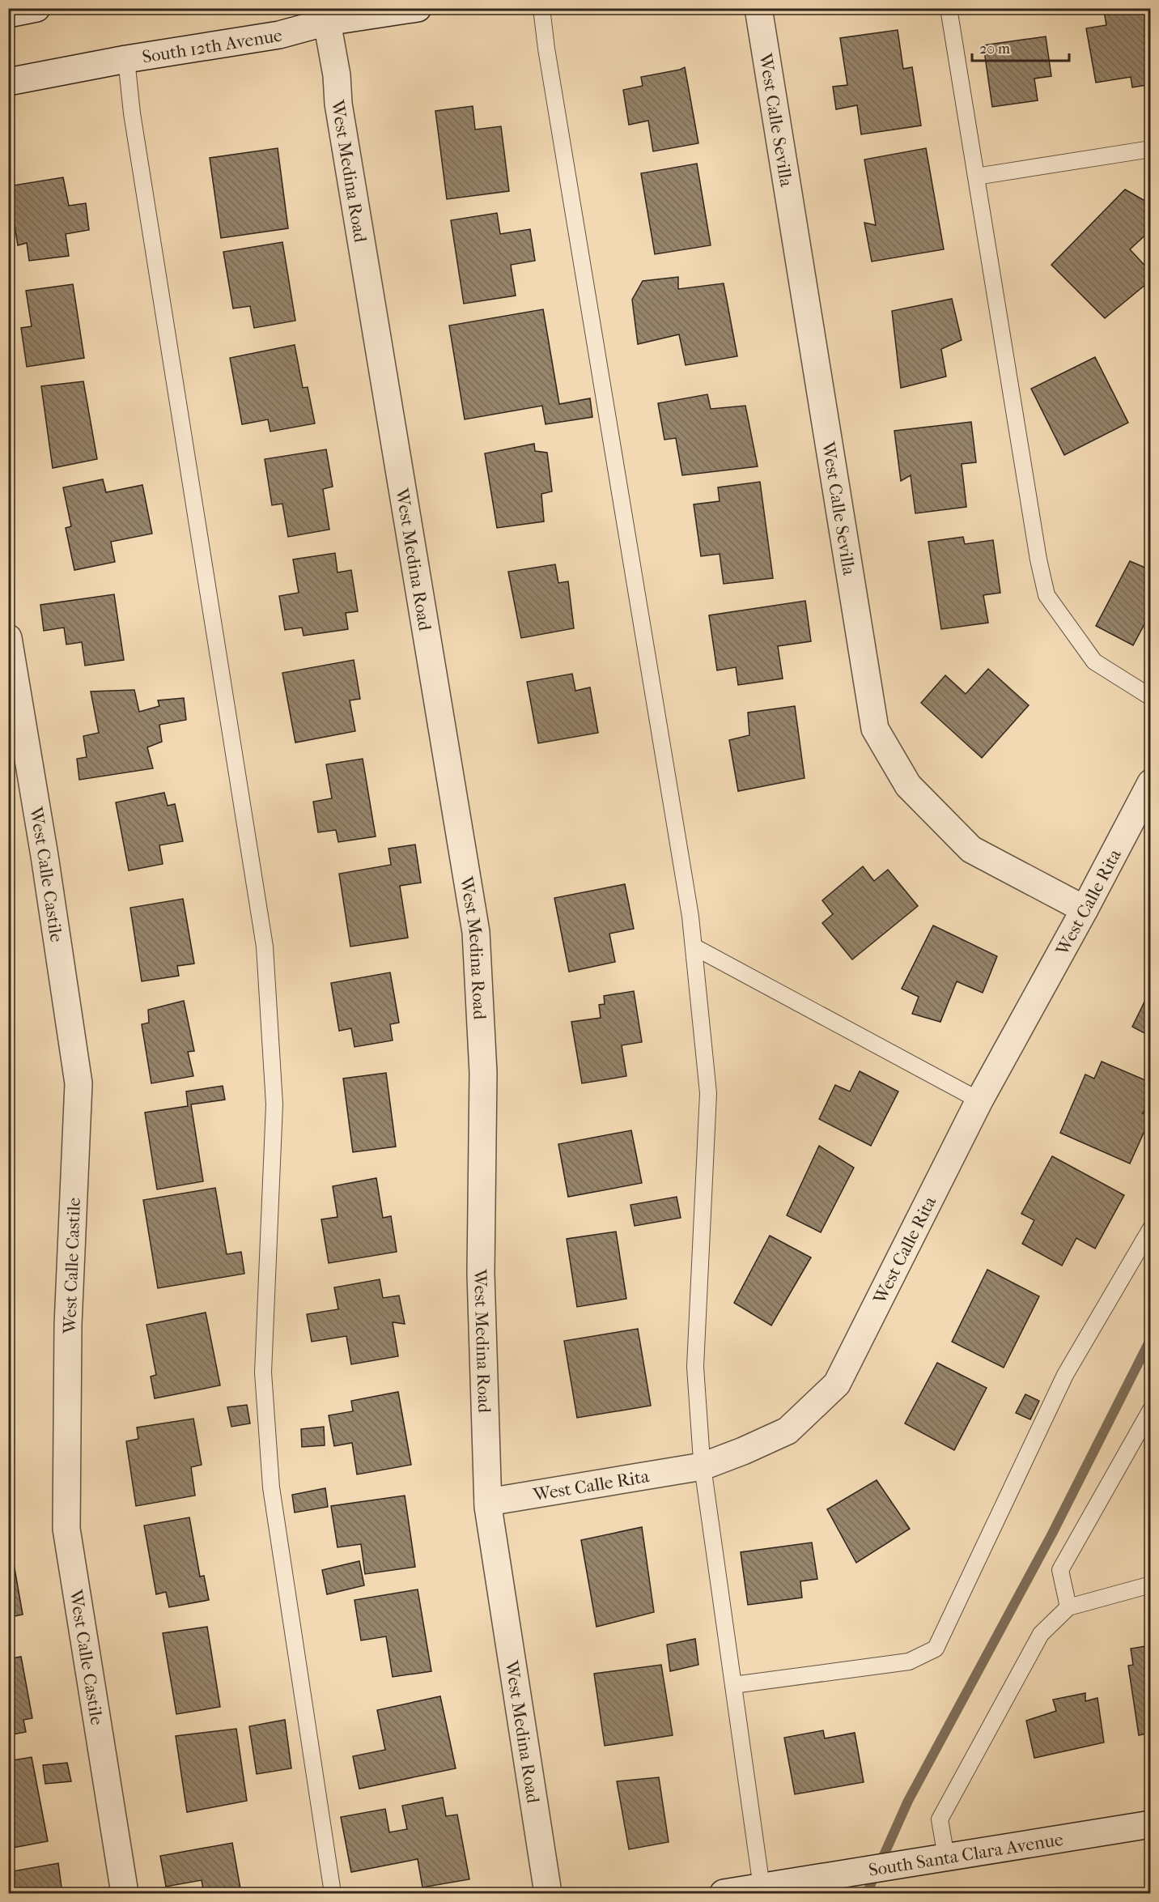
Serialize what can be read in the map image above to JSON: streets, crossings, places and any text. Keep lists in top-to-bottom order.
{
  "streets": {
    "street": [
      "South 12th Avenue",
      "West Calle Sevilla",
      "West Medina Road",
      "West Calle Castile",
      "West Calle Rita",
      "South Santa Clara Avenue"
    ]
  },
  "crossings": [
    ["South 12th Avenue", "West Medina Road"],
    ["West Calle Sevilla", "West Calle Rita"],
    ["West Medina Road", "West Calle Rita"]
  ],
  "scale_bar": "20 m"
}
